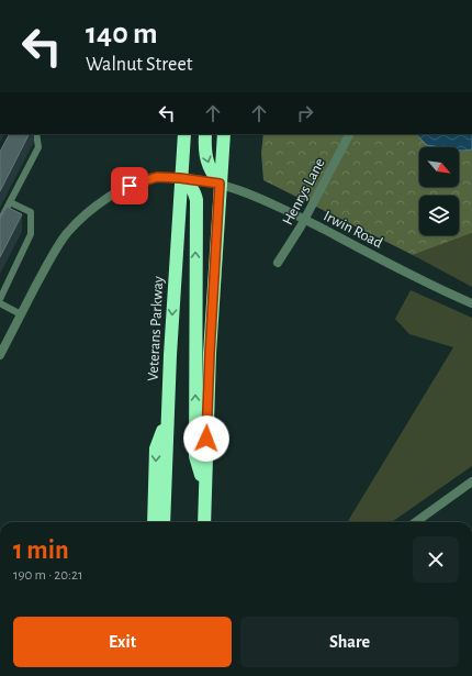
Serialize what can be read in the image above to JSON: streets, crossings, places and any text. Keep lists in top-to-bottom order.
{
  "streets": {
    "highway": ["Veterans Parkway"],
    "street": ["Henrys Lane", "Irwin Road"]
  },
  "crossings": [
    ["Henrys Lane", "Irwin Road"],
    ["Irwin Road", "Veterans Parkway"]
  ],
  "north": "bottom right",
  "page": {
    "turn": ["140 m", "Walnut Street"],
    "heading": ["1 min", "190 m · 20:21"],
    "buttons": ["Exit", "Share"]
  }
}
